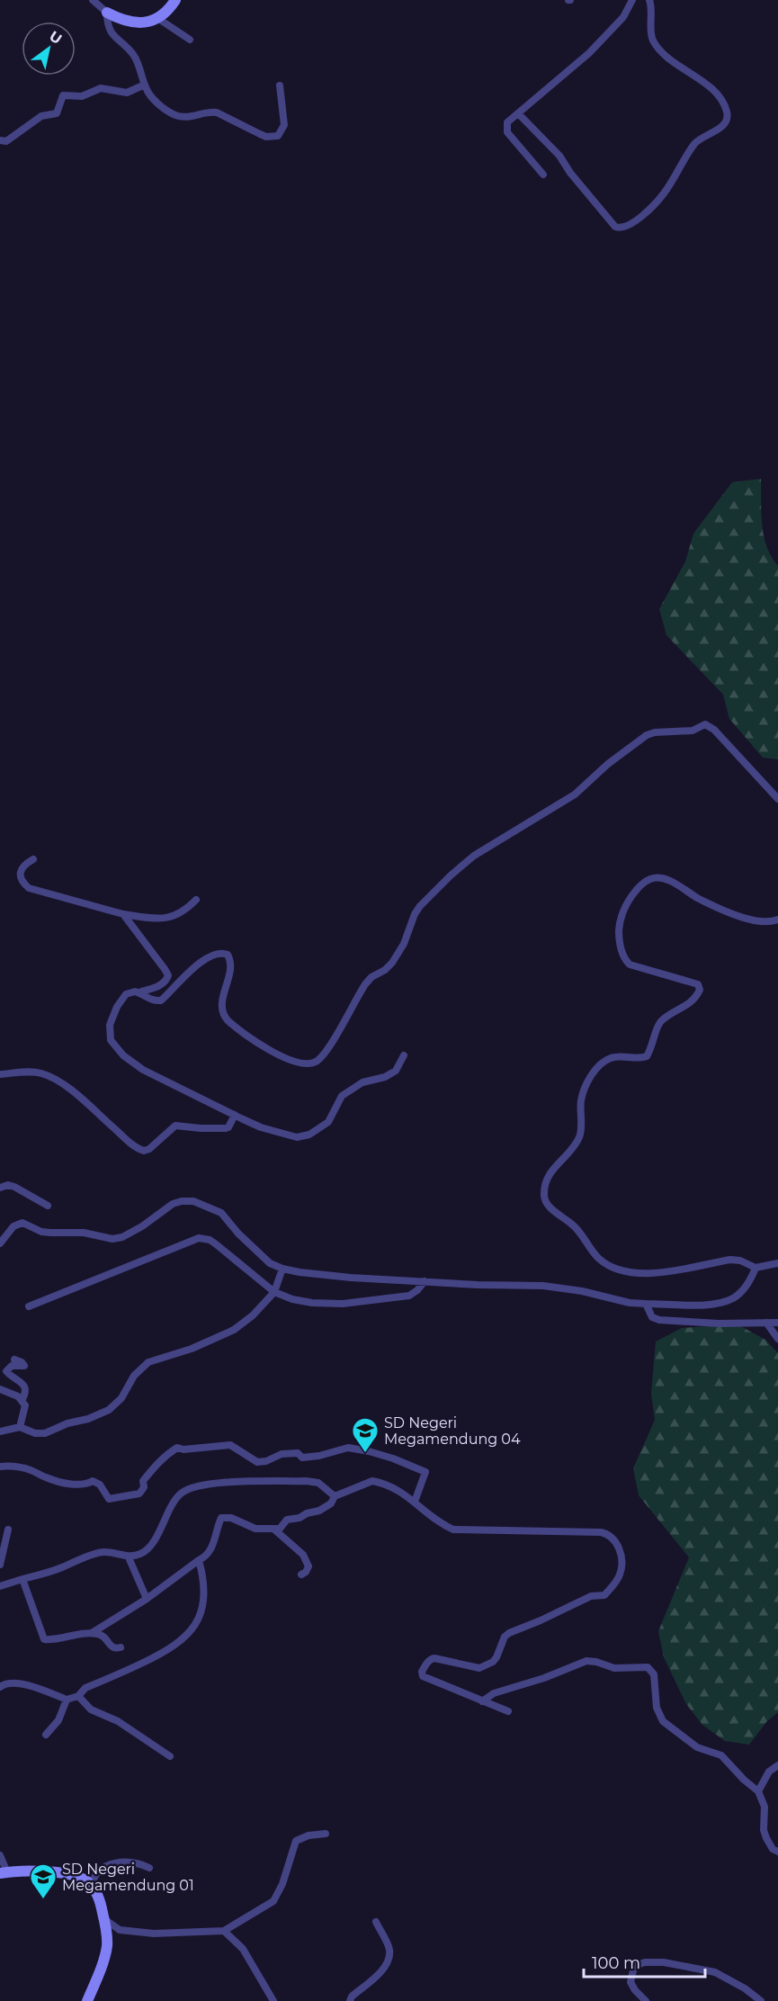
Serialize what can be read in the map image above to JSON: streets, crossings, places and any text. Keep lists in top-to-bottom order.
{
  "places": {
    "school or university": ["SD Negeri Megamendung 04", "SD Negeri Megamendung 01"]
  },
  "scale_bar": "100 m",
  "north": "top right"
}
